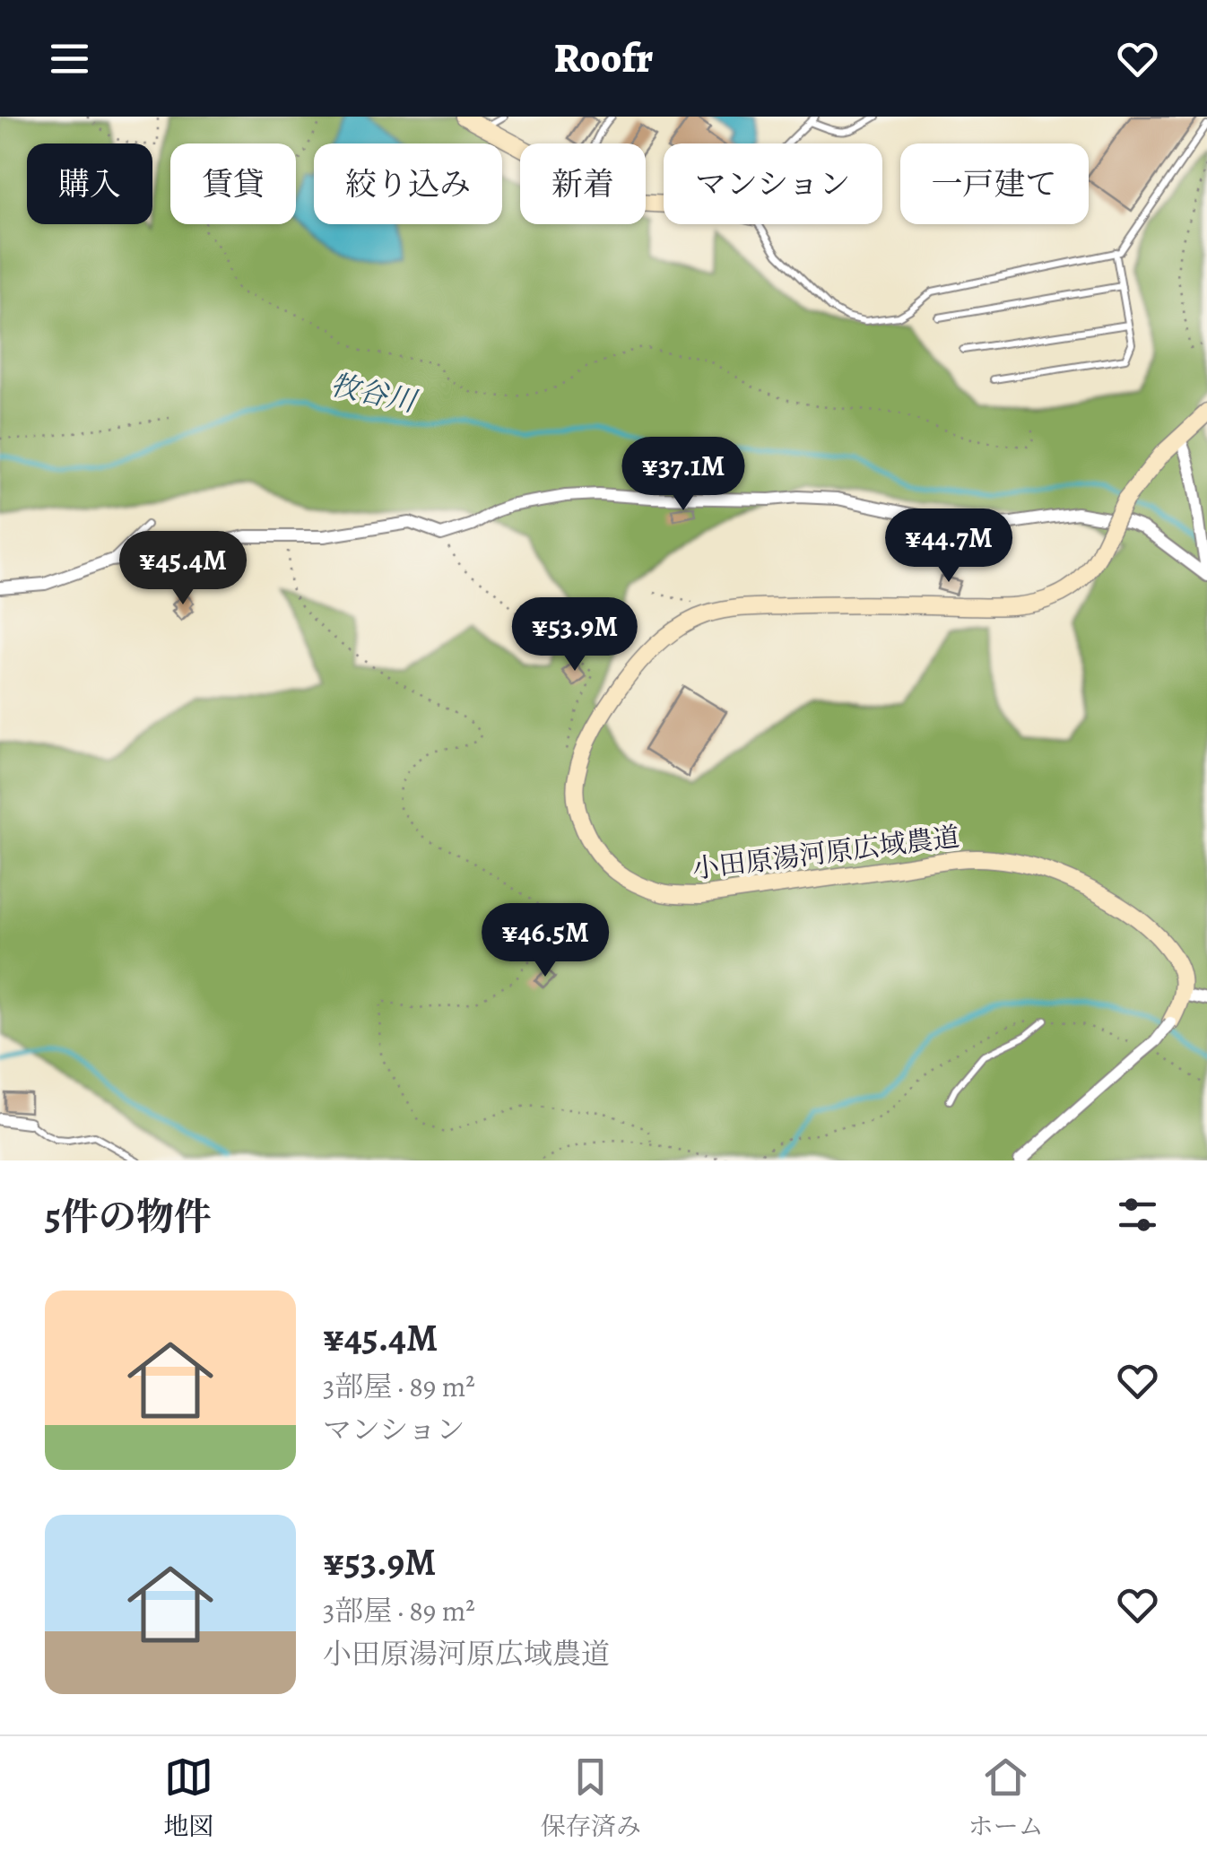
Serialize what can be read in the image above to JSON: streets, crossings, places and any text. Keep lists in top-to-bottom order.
{
  "streets": {
    "street": ["小田原湯河原広域農道"]
  },
  "water": ["牧谷川"],
  "page": {
    "header": "Roofr",
    "chip": [
      "購入",
      "賃貸",
      "絞り込み",
      "新着",
      "マンション",
      "一戸建て"
    ],
    "price": [
      "¥37.1M",
      "¥44.7M",
      "¥45.4M",
      "¥53.9M",
      "¥46.5M"
    ],
    "heading": "5件の物件",
    "list": [
      {
        "name": "¥45.4M",
        "note": "3部屋 · 89 m² · マンション"
      },
      {
        "name": "¥53.9M",
        "note": "3部屋 · 89 m² · 小田原湯河原広域農道"
      }
    ],
    "tabs": ["地図", "保存済み", "ホーム"]
  }
}
